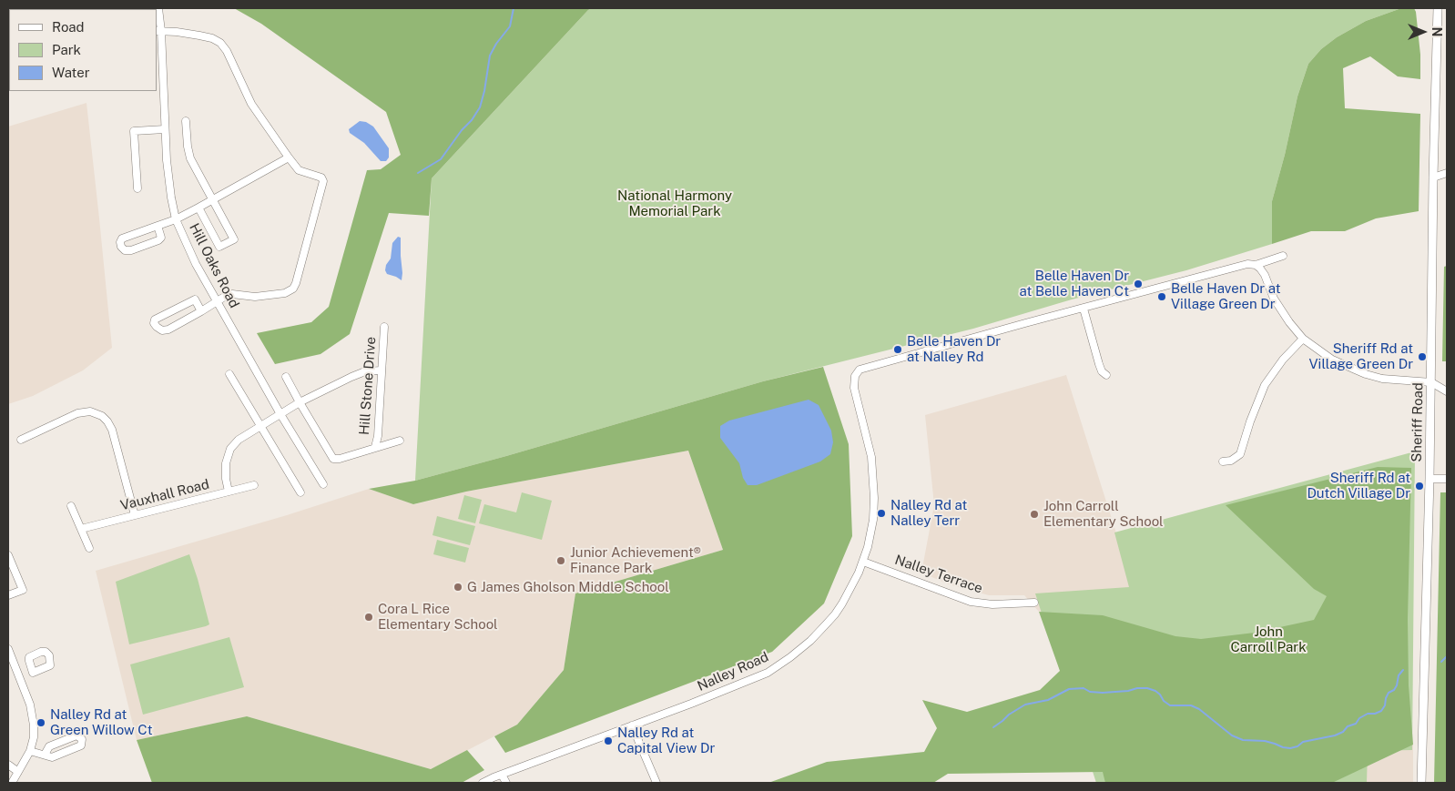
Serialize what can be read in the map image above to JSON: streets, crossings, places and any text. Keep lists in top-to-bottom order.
{
  "streets": {
    "main road": ["Sheriff Road"],
    "street": [
      "Hill Oaks Road",
      "Hill Stone Drive",
      "Vauxhall Road",
      "Nalley Terrace",
      "Nalley Road"
    ]
  },
  "crossings": [
    ["Nalley Terrace", "Nalley Road"]
  ],
  "parks": ["National Harmony Memorial Park", "John Carroll Park"],
  "places": [
    "Belle Haven Dr at Belle Haven Ct",
    "Belle Haven Dr at Village Green Dr",
    "Belle Haven Dr at Nalley Rd",
    "Sheriff Rd at Village Green Dr",
    "Sheriff Rd at Dutch Village Dr",
    "Nalley Rd at Nalley Terr",
    "John Carroll Elementary School",
    "Junior Achievement® Finance Park",
    "G James Gholson Middle School",
    "Cora L Rice Elementary School",
    "Nalley Rd at Green Willow Ct",
    "Nalley Rd at Capital View Dr"
  ],
  "legend": ["Road", "Park", "Water"],
  "north": "right"
}
